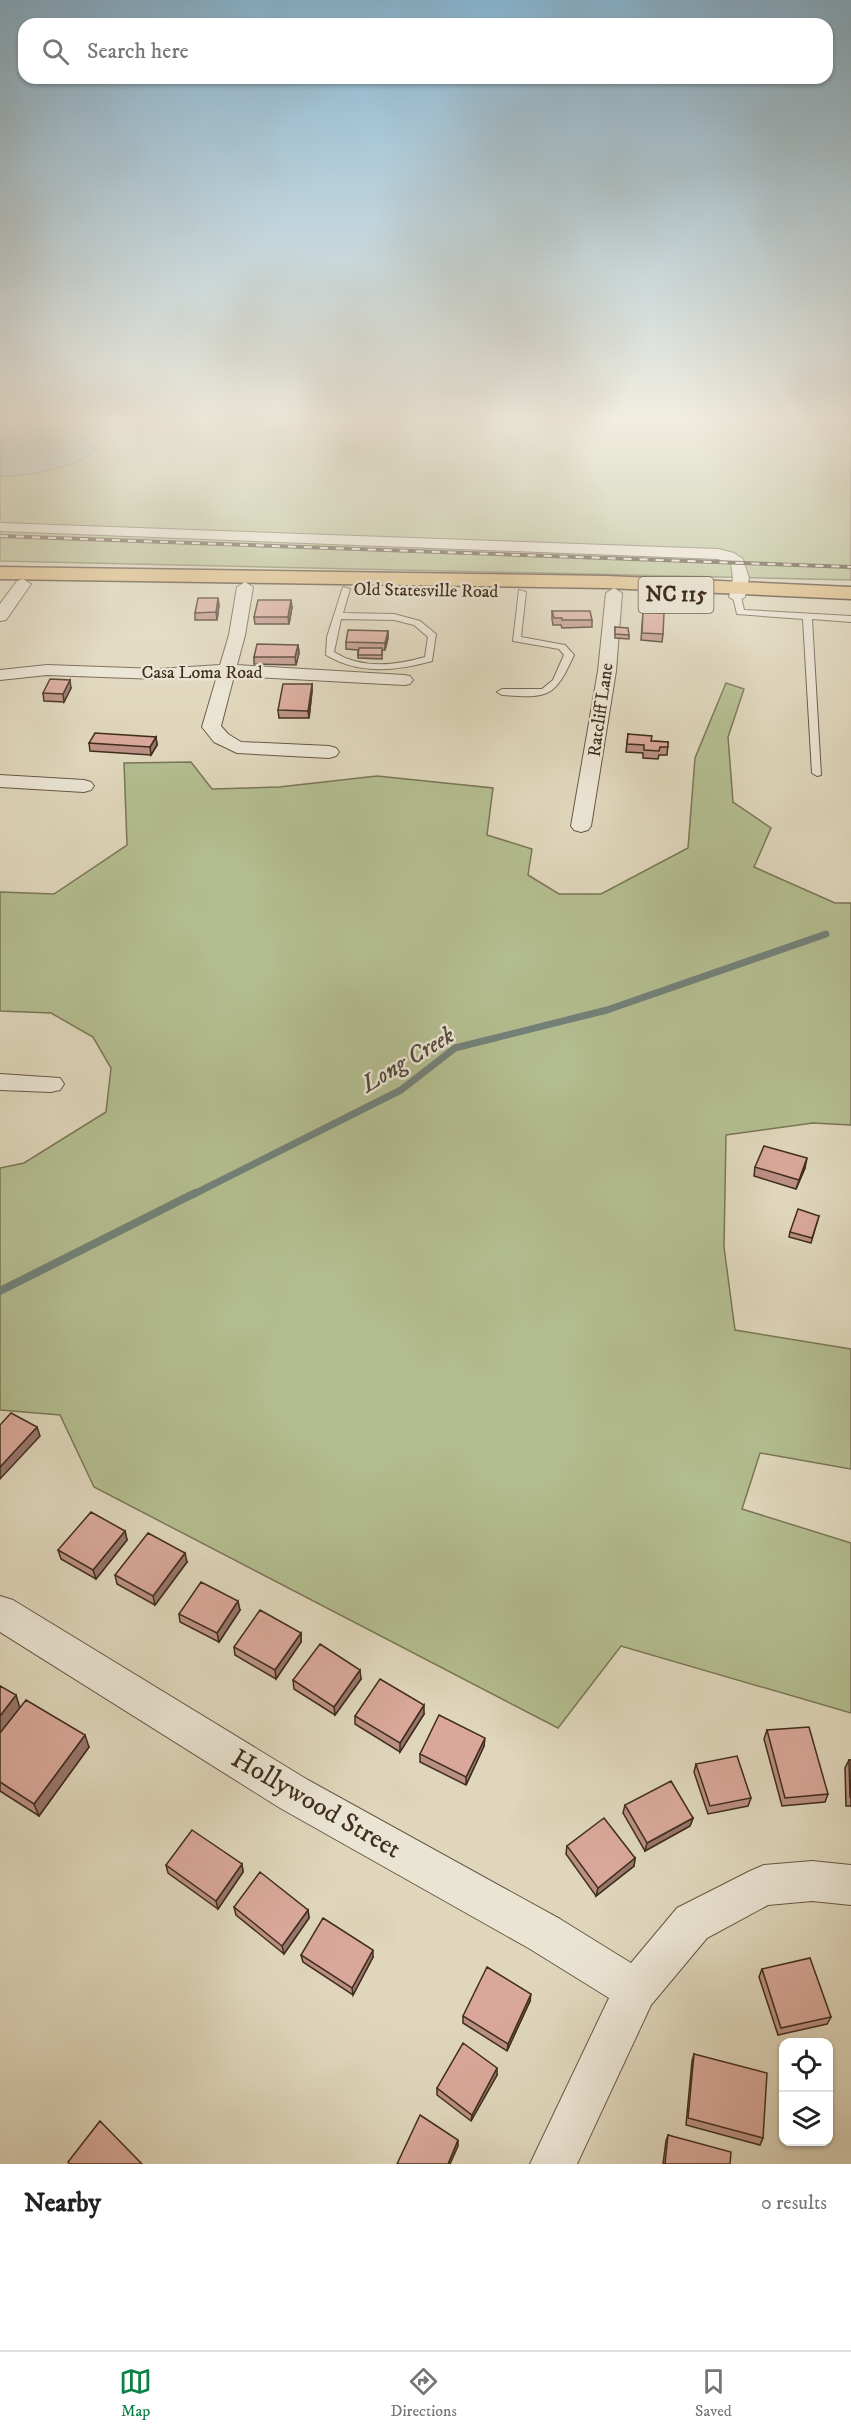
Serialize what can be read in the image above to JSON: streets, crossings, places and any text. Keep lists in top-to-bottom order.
{
  "streets": {
    "main road": ["Old Statesville Road", "NC 115"],
    "street": ["Casa Loma Road", "Ratcliff Lane", "Hollywood Street"]
  },
  "crossings": [
    ["Old Statesville Road", "Ratcliff Lane"]
  ],
  "water": ["Long Creek"],
  "page": {
    "search": "Search here",
    "heading": ["Nearby", "0 results"],
    "nav": ["Map", "Directions", "Saved"]
  }
}
